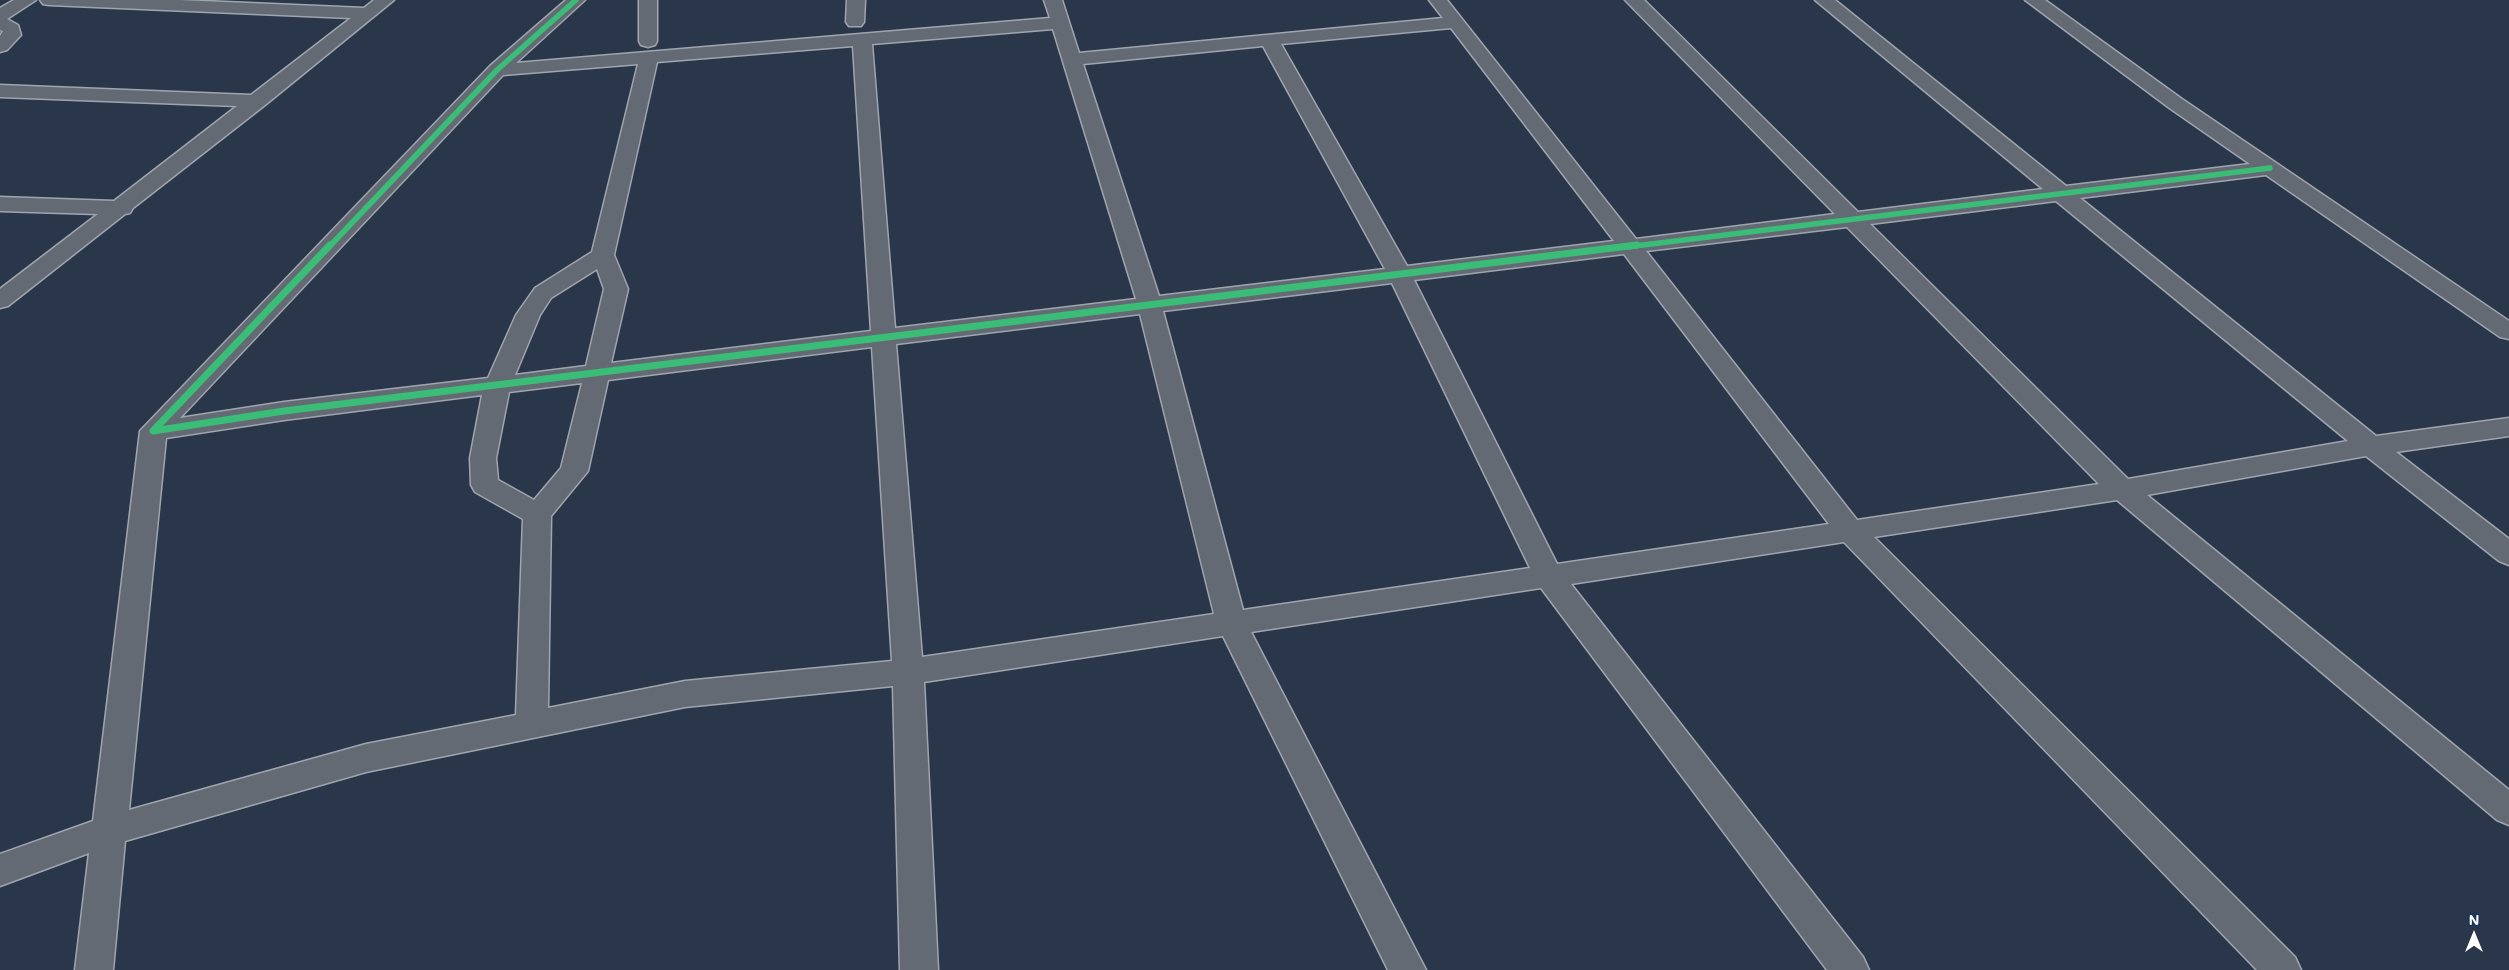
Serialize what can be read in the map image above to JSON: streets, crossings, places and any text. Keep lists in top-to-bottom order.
{
  "north": "top"
}
